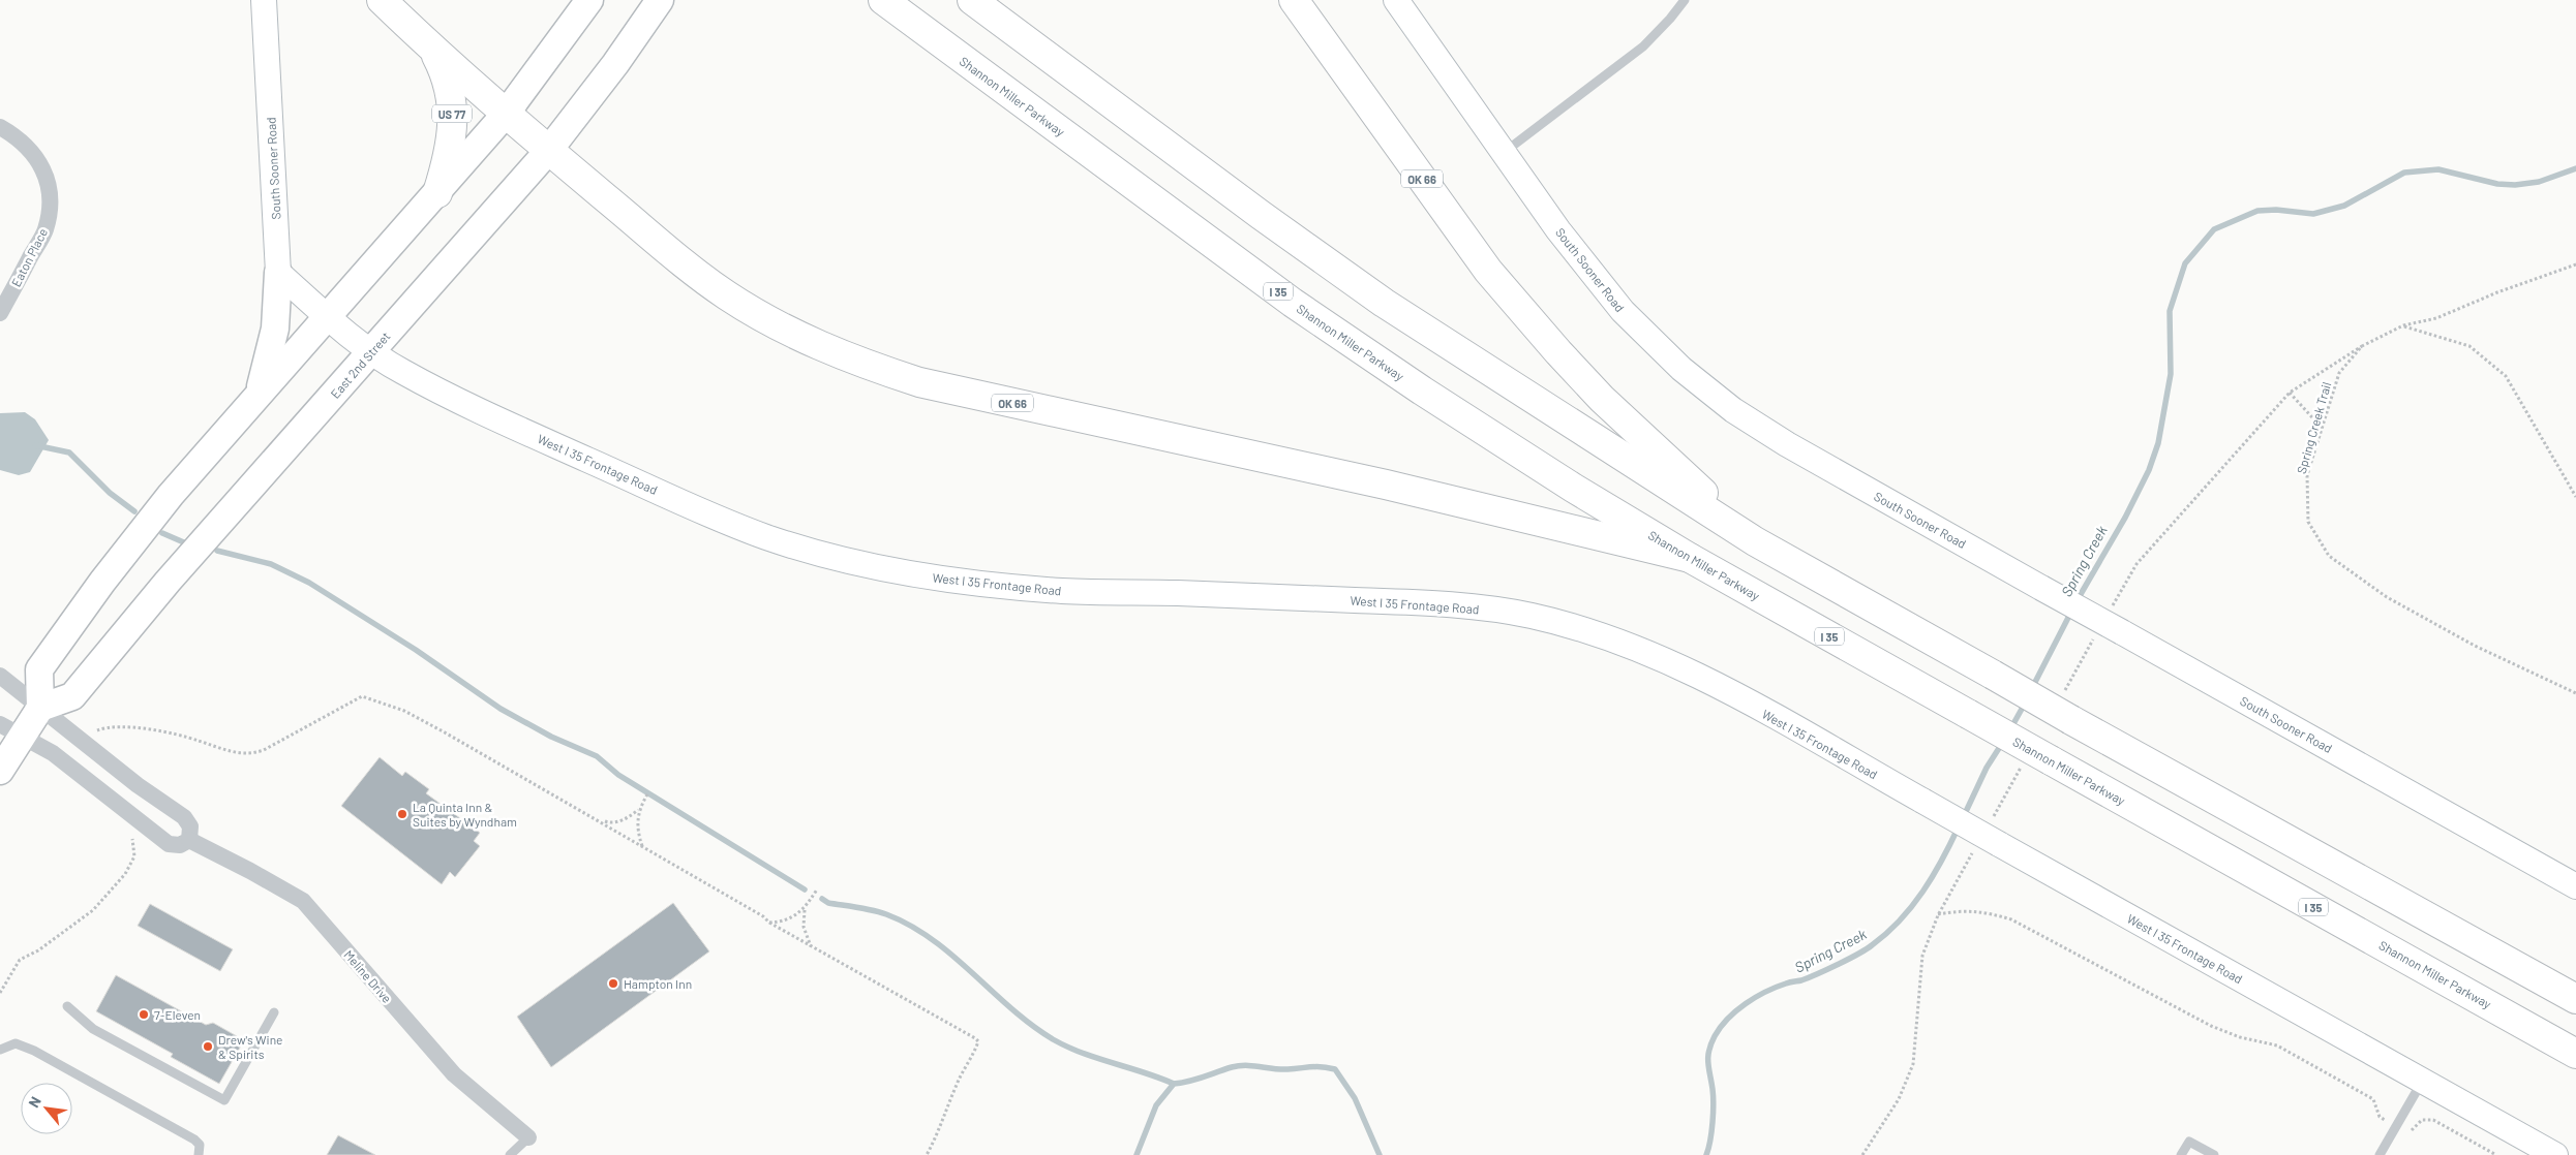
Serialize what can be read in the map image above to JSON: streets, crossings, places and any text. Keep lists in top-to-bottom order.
{
  "streets": {
    "highway": [
      "Shannon Miller Parkway",
      "US 77",
      "OK 66",
      "I 35"
    ],
    "main road": ["East 2nd Street"],
    "street": [
      "South Sooner Road",
      "Eaton Place",
      "West I 35 Frontage Road",
      "Meline Drive"
    ],
    "path": ["Spring Creek Trail"]
  },
  "crossings": [
    ["Shannon Miller Parkway", "OK 66"],
    ["OK 66", "East 2nd Street"],
    ["East 2nd Street", "West I 35 Frontage Road"]
  ],
  "water": ["Spring Creek"],
  "places": [
    "La Quinta Inn & Suites by Wyndham",
    "Hampton Inn",
    "7-Eleven",
    "Drew's Wine & Spirits"
  ],
  "north": "top left"
}
